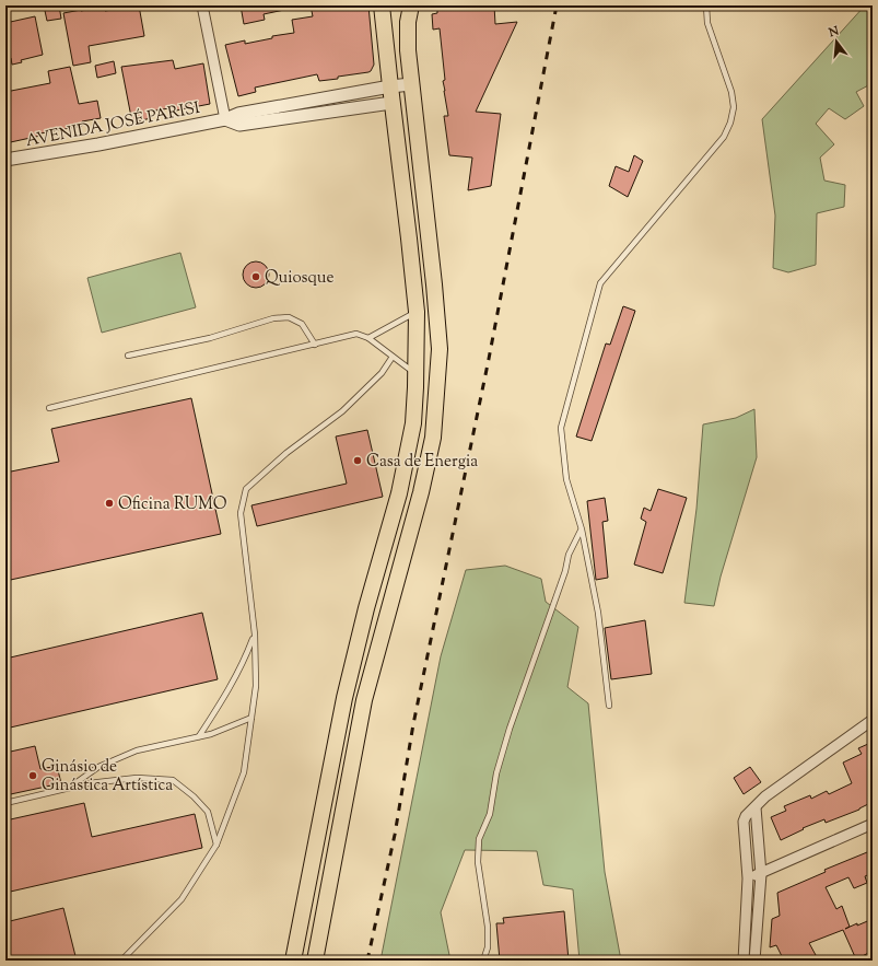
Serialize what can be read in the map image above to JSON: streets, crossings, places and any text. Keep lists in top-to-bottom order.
{
  "streets": {
    "street": ["AVENIDA JOSÉ PARISI"]
  },
  "places": [
    "Quiosque",
    "Casa de Energia",
    "Oficina RUMO",
    "Ginásio de Ginástica Artística"
  ],
  "north": "top"
}
